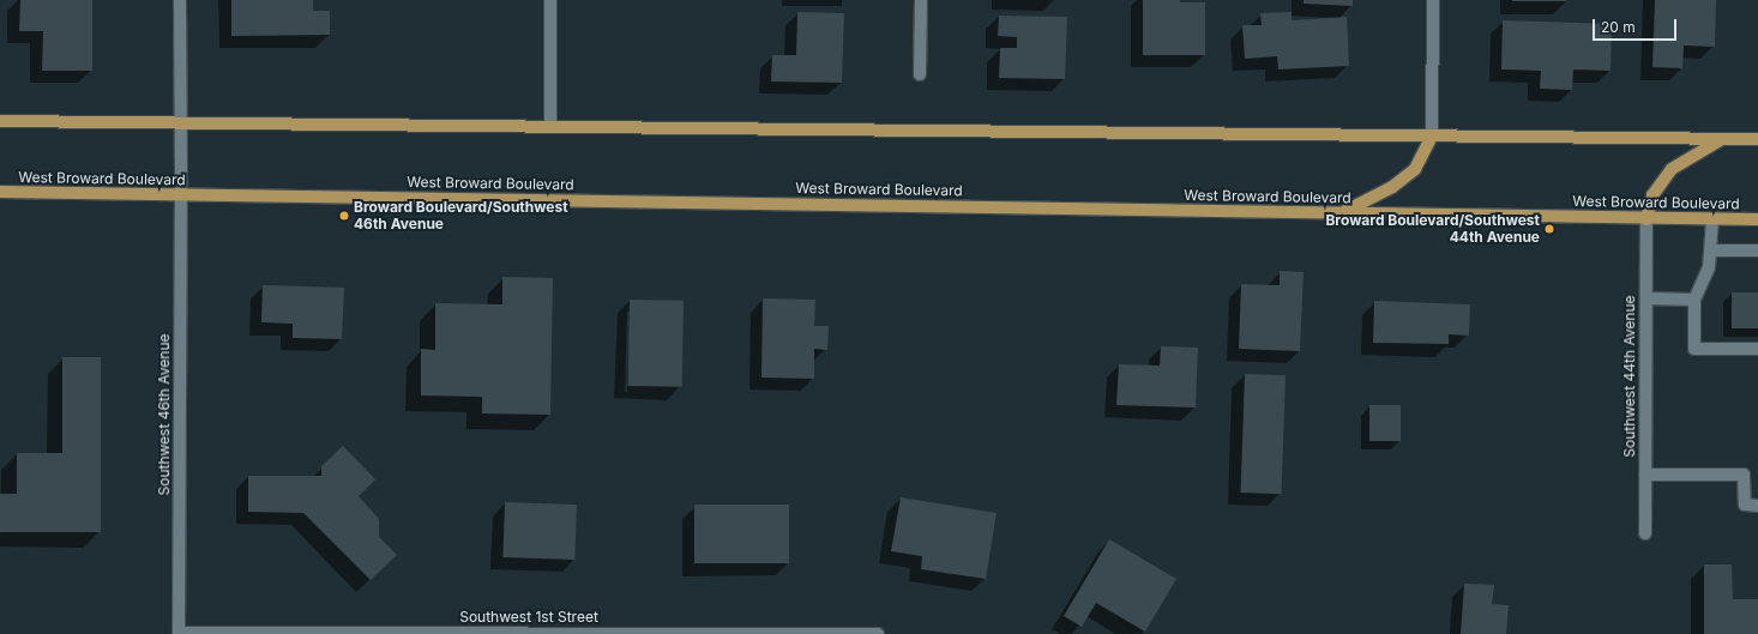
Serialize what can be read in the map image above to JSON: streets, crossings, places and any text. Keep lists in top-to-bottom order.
{
  "streets": {
    "main road": ["West Broward Boulevard"],
    "street": ["Southwest 44th Avenue", "Southwest 46th Avenue", "Southwest 1st Street"]
  },
  "crossings": [
    ["West Broward Boulevard", "Southwest 44th Avenue"],
    ["West Broward Boulevard", "Southwest 46th Avenue"],
    ["Southwest 46th Avenue", "Southwest 1st Street"]
  ],
  "places": ["Broward Boulevard/Southwest 46th Avenue", "Broward Boulevard/Southwest 44th Avenue"],
  "scale_bar": "20 m"
}
